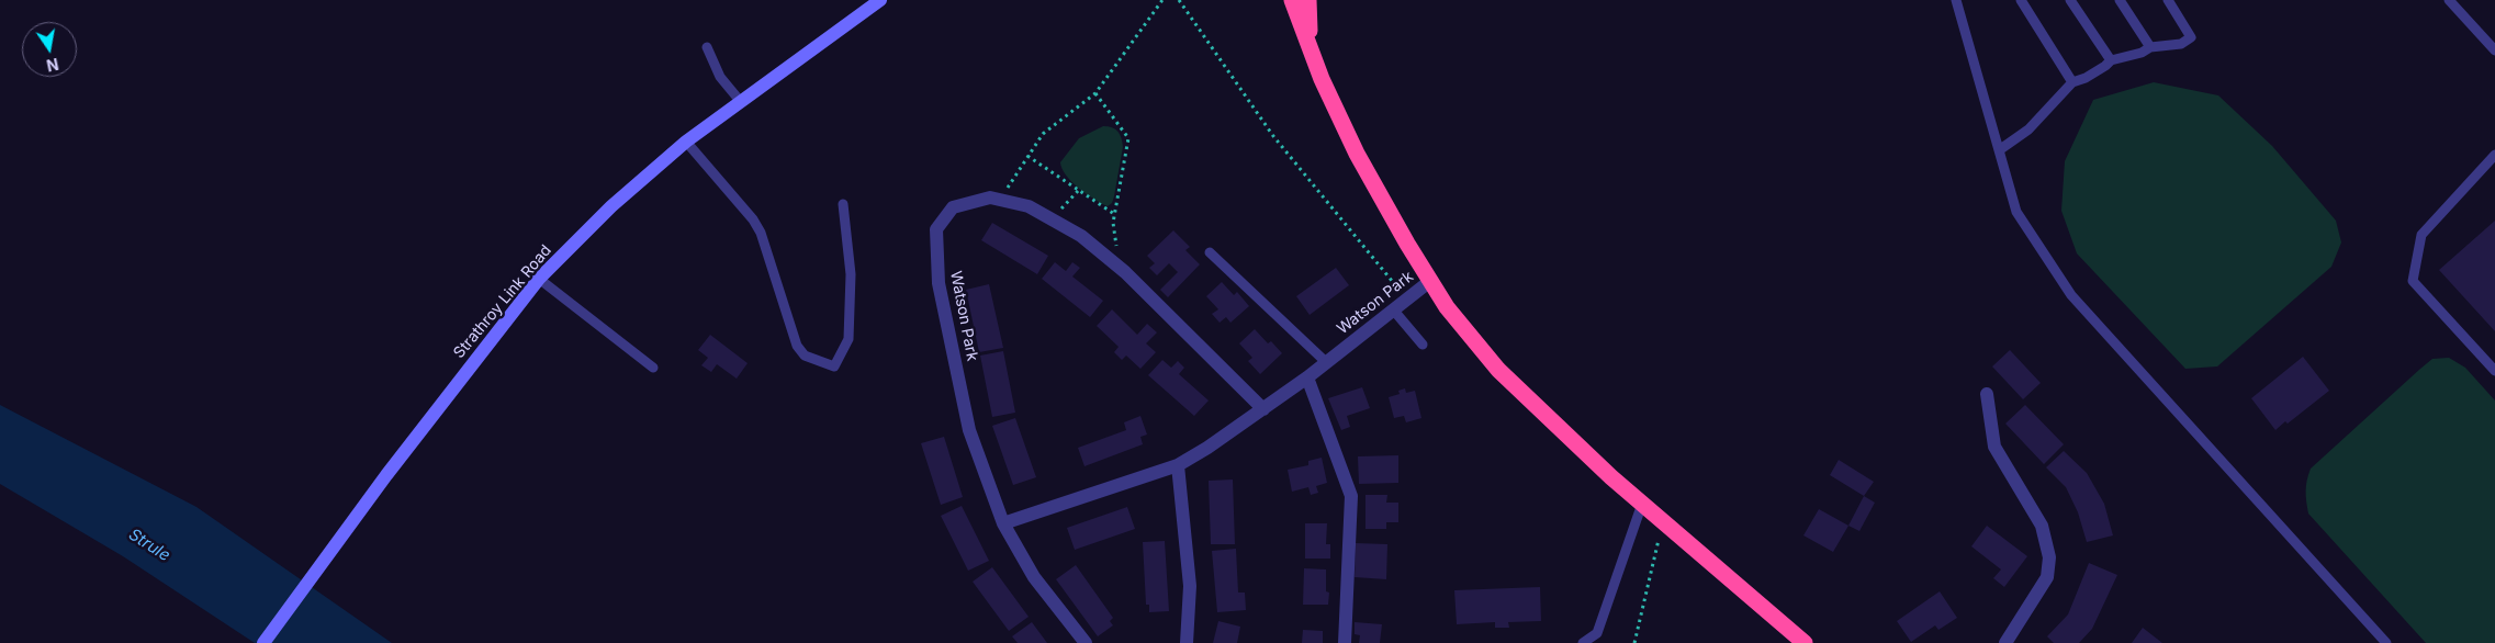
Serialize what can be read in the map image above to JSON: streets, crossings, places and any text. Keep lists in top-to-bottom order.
{
  "streets": {
    "street": ["Strathroy Link Road", "Watson Park"]
  },
  "water": ["Strule"],
  "north": "bottom"
}
